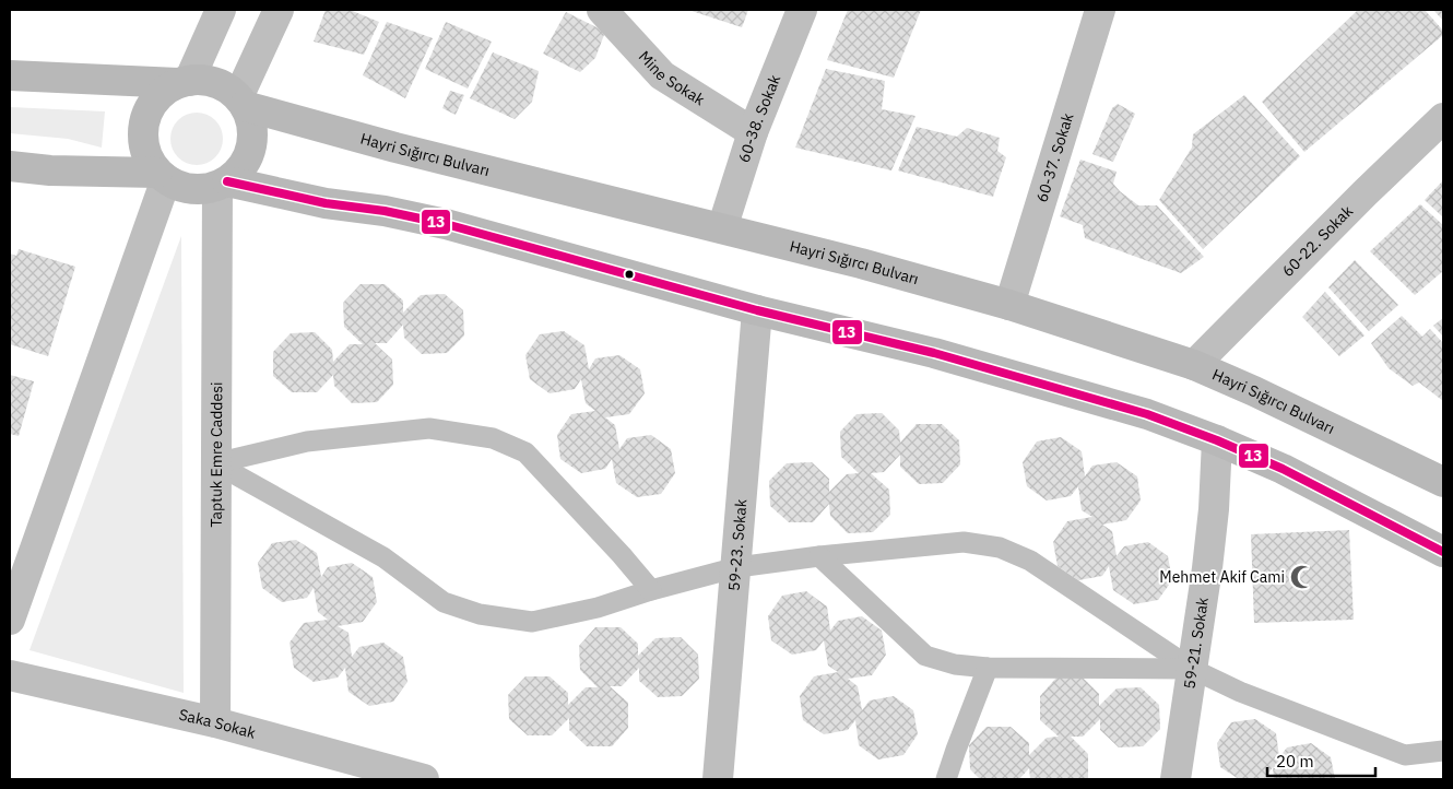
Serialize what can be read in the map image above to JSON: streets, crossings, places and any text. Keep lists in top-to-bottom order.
{
  "streets": {
    "street": [
      "Mine Sokak",
      "60-38. Sokak",
      "Hayri Sığırcı Bulvarı",
      "60-37. Sokak",
      "60-22. Sokak",
      "Taptuk Emre Caddesi",
      "59-23. Sokak",
      "59-21. Sokak",
      "Saka Sokak"
    ]
  },
  "crossings": [
    ["Mine Sokak", "60-38. Sokak"],
    ["60-38. Sokak", "Hayri Sığırcı Bulvarı"],
    ["Hayri Sığırcı Bulvarı", "60-37. Sokak"],
    ["Hayri Sığırcı Bulvarı", "60-22. Sokak"],
    ["Hayri Sığırcı Bulvarı", "Taptuk Emre Caddesi"],
    ["Taptuk Emre Caddesi", "Saka Sokak"]
  ],
  "places": {
    "mosque": ["Mehmet Akif Cami"]
  },
  "lines": ["transit line 13"],
  "scale_bar": "20 m"
}
